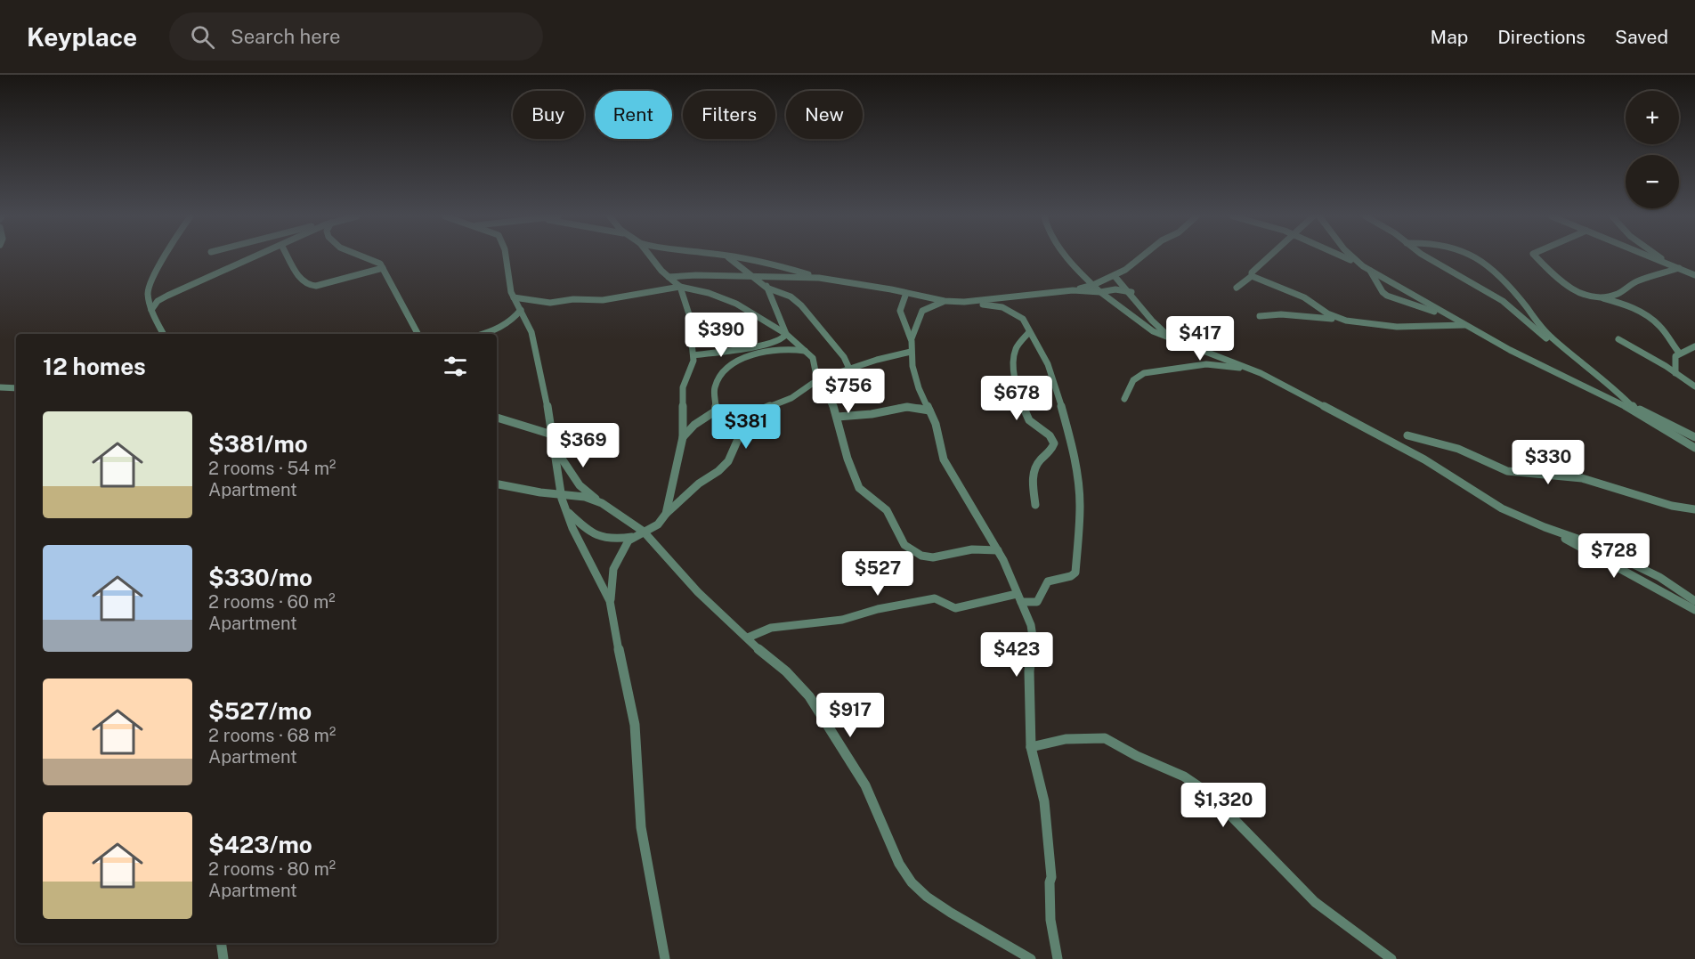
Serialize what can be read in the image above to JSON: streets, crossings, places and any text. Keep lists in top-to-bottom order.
{
  "page": {
    "header": "Keyplace",
    "search": "Search here",
    "nav": ["Map", "Directions", "Saved"],
    "map_buttons": ["+", "−"],
    "chip": [
      "Buy",
      "Rent",
      "Filters",
      "New"
    ],
    "price": [
      "$390",
      "$417",
      "$756",
      "$678",
      "$381",
      "$369",
      "$330",
      "$728",
      "$527",
      "$423",
      "$917",
      "$1,320"
    ],
    "heading": "12 homes",
    "list": [
      {
        "name": "$381/mo",
        "note": "2 rooms · 54 m² · Apartment"
      },
      {
        "name": "$330/mo",
        "note": "2 rooms · 60 m² · Apartment"
      },
      {
        "name": "$527/mo",
        "note": "2 rooms · 68 m² · Apartment"
      },
      {
        "name": "$423/mo",
        "note": "2 rooms · 80 m² · Apartment"
      }
    ]
  }
}
